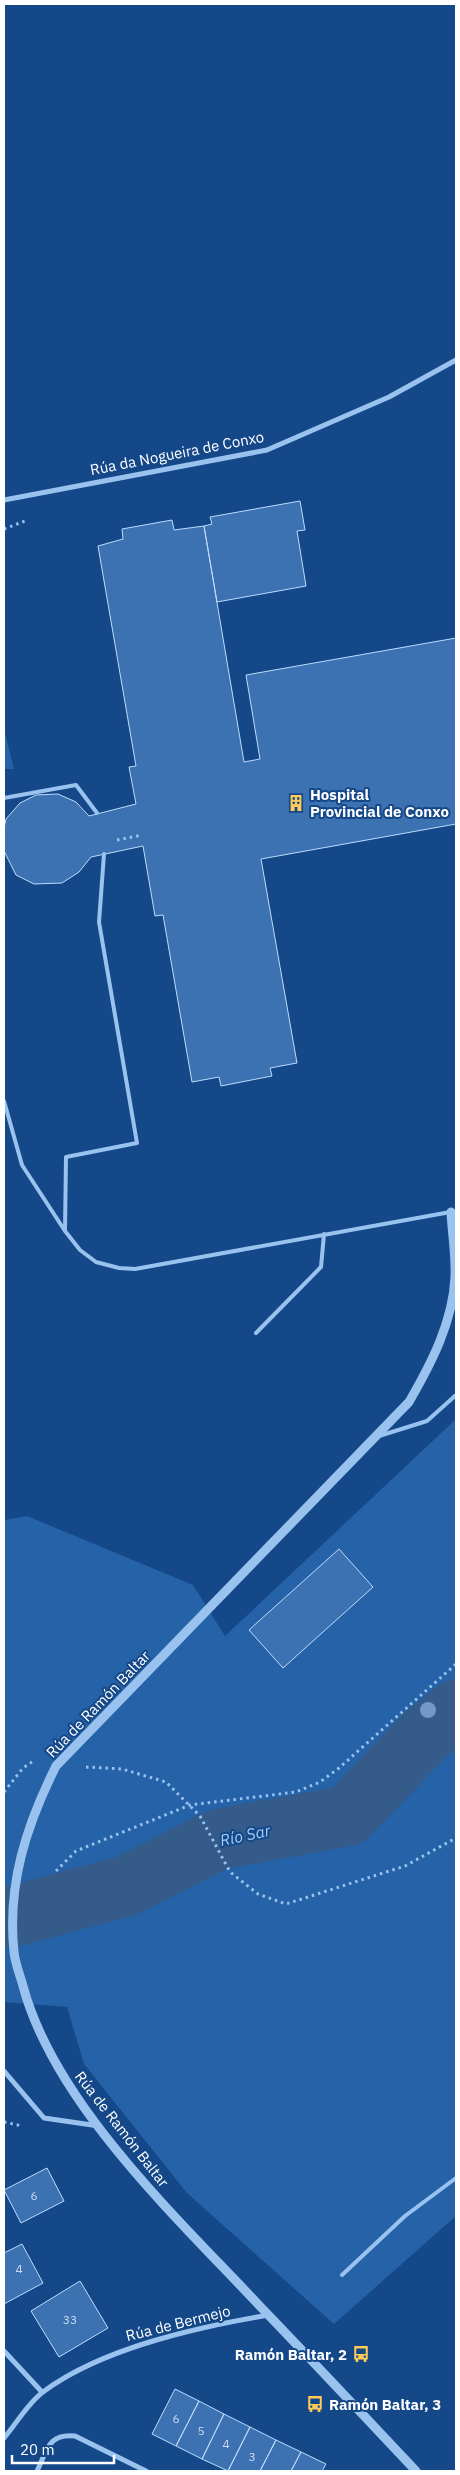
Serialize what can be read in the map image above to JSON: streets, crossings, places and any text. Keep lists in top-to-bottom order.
{
  "streets": {
    "street": ["Rúa da Nogueira de Conxo", "Rúa de Ramón Baltar", "Rúa de Bermejo"]
  },
  "crossings": [
    ["Rúa de Ramón Baltar", "Rúa de Bermejo"]
  ],
  "water": ["Río Sar"],
  "places": {
    "building": ["Hospital Provincial de Conxo"],
    "bus stop": ["Ramón Baltar, 2", "Ramón Baltar, 3"]
  },
  "house_numbers": [
    "6",
    "4",
    "33",
    "6",
    "5",
    "4",
    "3"
  ],
  "scale_bar": "20 m"
}
